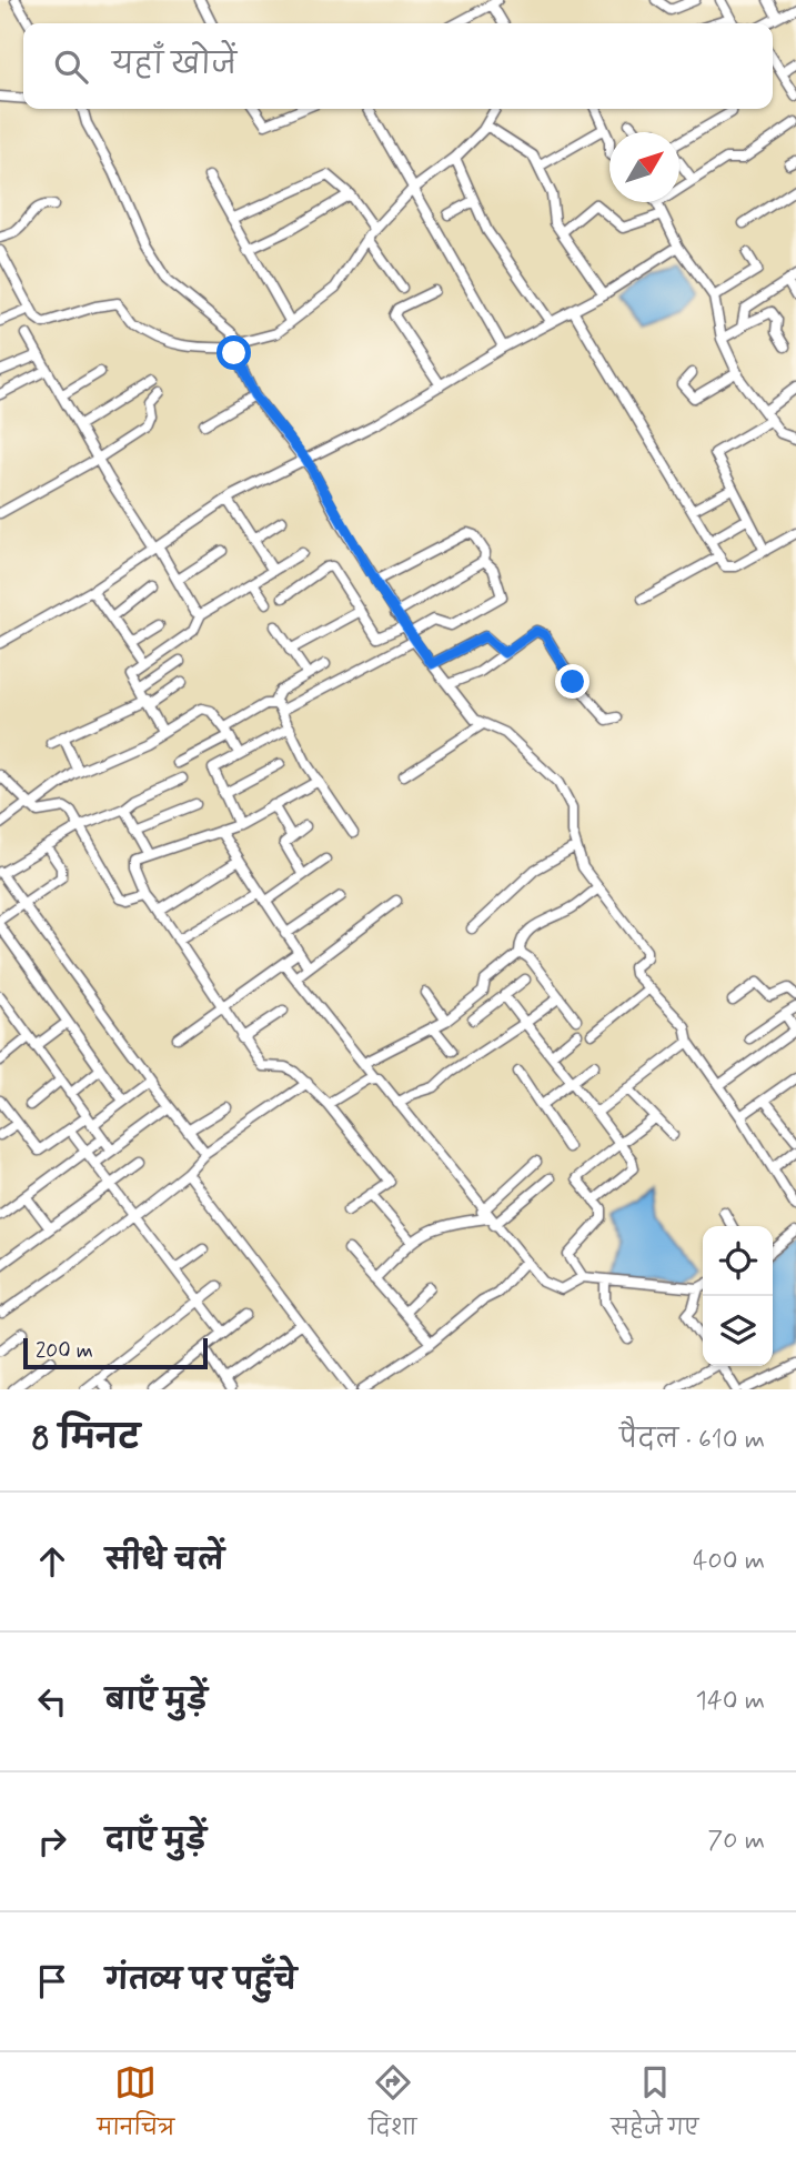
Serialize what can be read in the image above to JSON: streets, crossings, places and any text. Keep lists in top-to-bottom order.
{
  "scale_bar": "200 m",
  "north": "top right",
  "page": {
    "search": "यहाँ खोजें",
    "scale": "200 m",
    "heading": ["8 मिनट", "पैदल · 610 m"],
    "list": [
      ["सीधे चलें", "400 m"],
      ["बाएँ मुड़ें", "140 m"],
      ["दाएँ मुड़ें", "70 m"],
      "गंतव्य पर पहुँचे"
    ],
    "nav": ["मानचित्र", "दिशा", "सहेजे गए"]
  }
}
